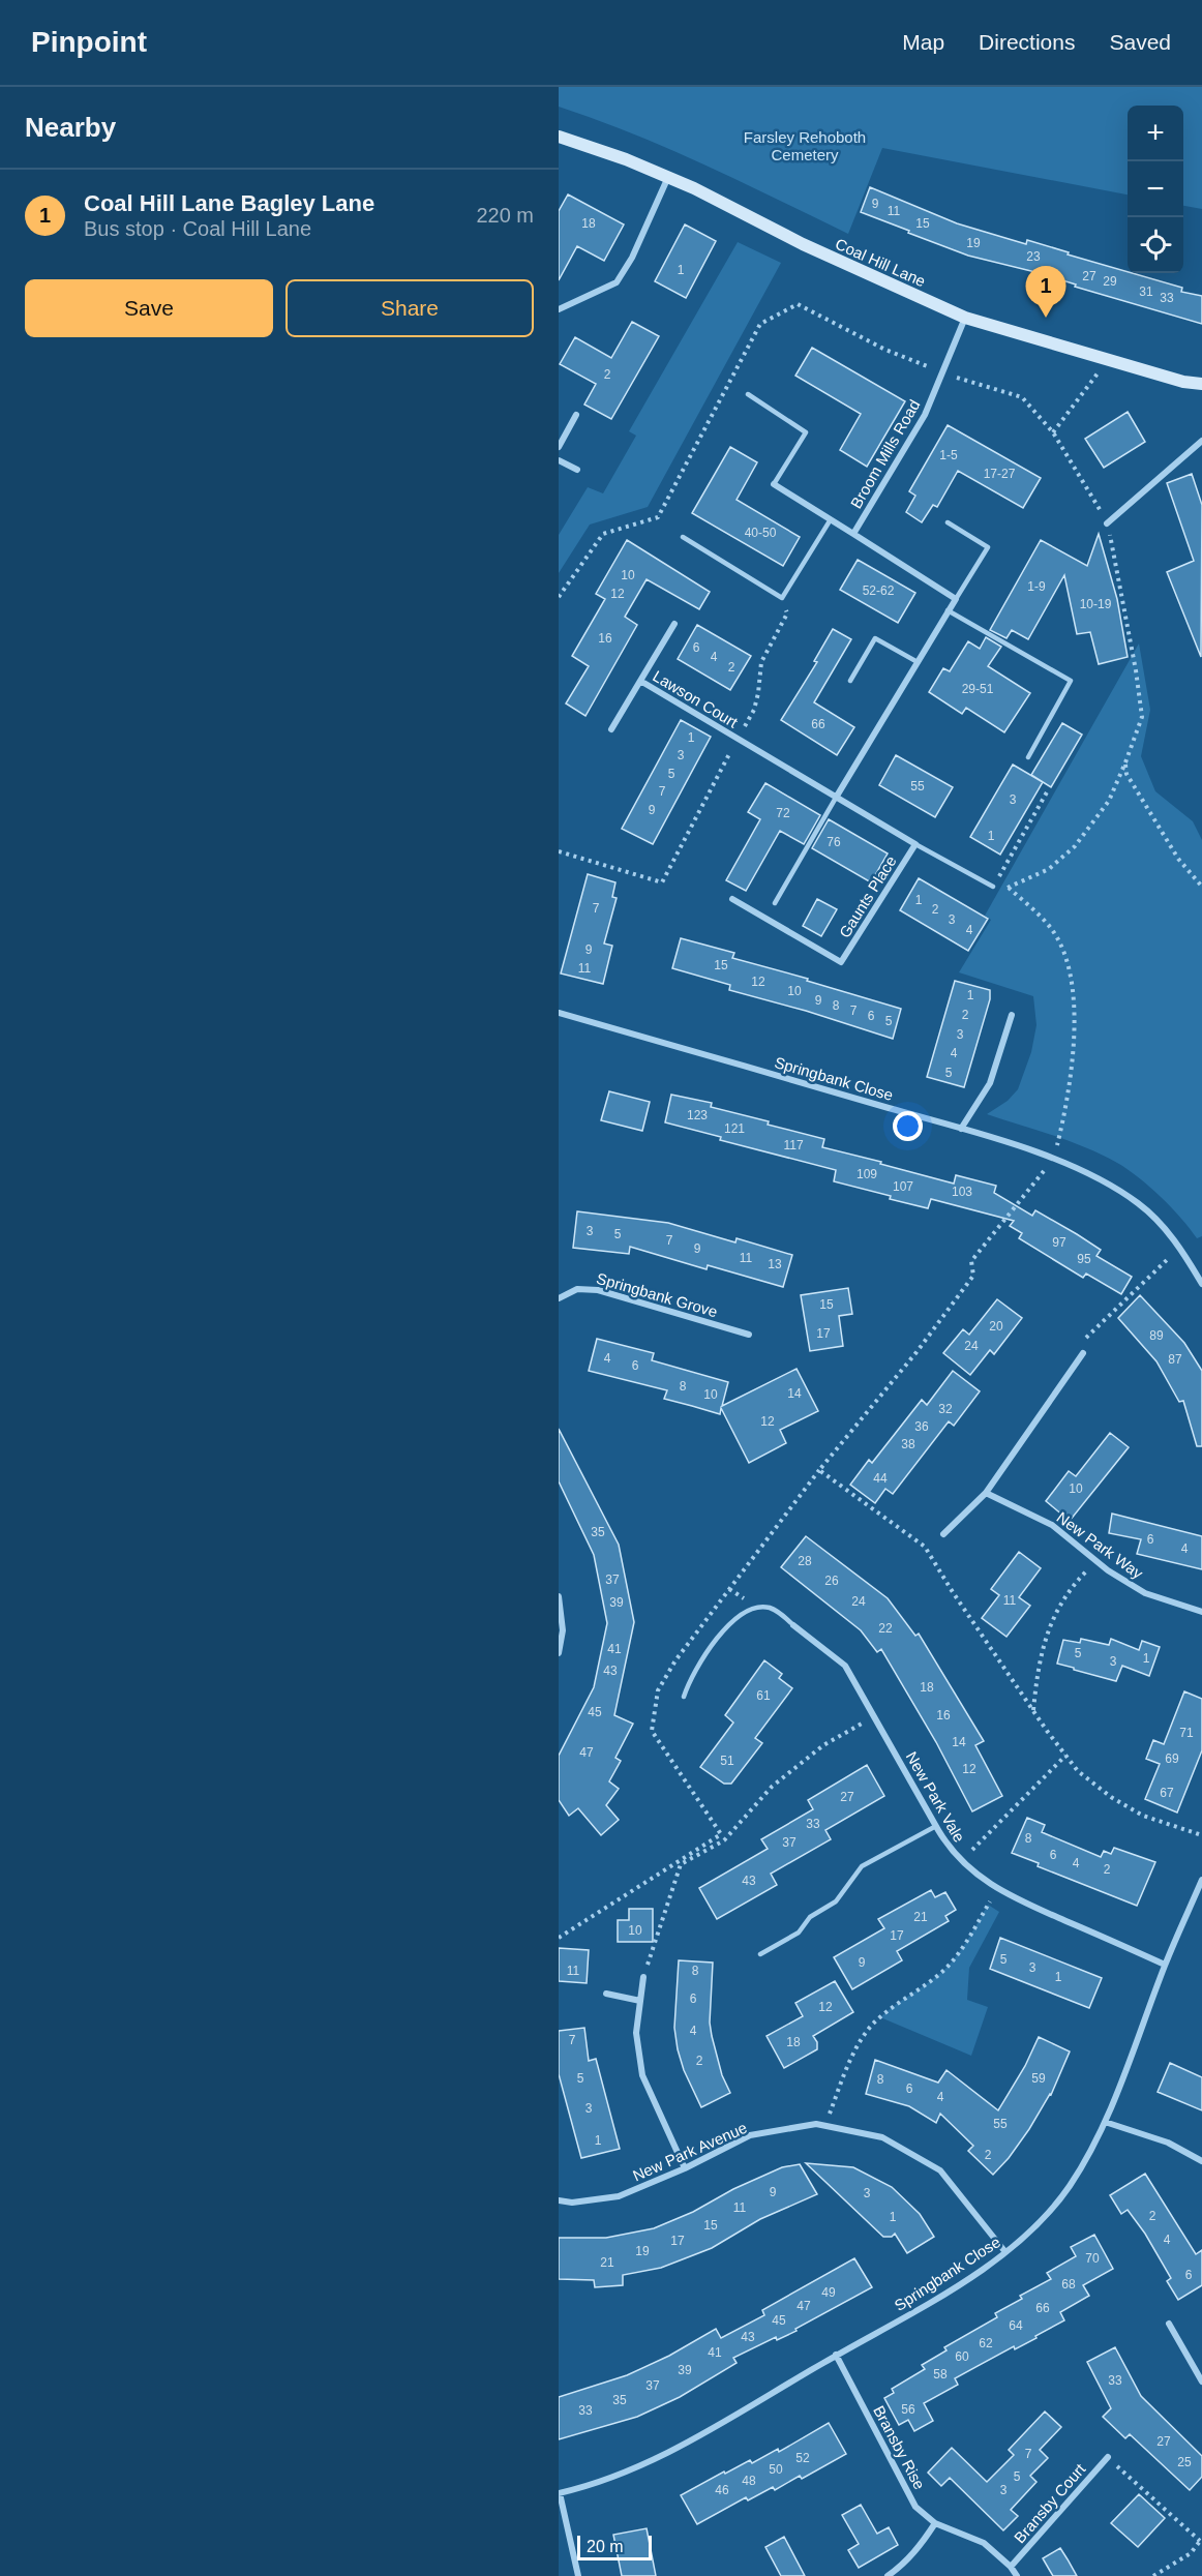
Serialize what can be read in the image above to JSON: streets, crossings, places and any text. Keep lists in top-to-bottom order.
{
  "streets": {
    "street": [
      "Coal Hill Lane",
      "Broom Mills Road",
      "Lawson Court",
      "Gaunts Place",
      "Springbank Close",
      "Springbank Grove",
      "New Park Way",
      "New Park Vale",
      "New Park Avenue",
      "Bransby Rise",
      "Bransby Court"
    ]
  },
  "crossings": [
    ["Coal Hill Lane", "Broom Mills Road"],
    ["Springbank Close", "New Park Vale"],
    ["Springbank Close", "New Park Avenue"],
    ["Springbank Close", "Bransby Rise"],
    ["Bransby Rise", "Bransby Court"]
  ],
  "parks": ["Farsley Rehoboth Cemetery"],
  "house_numbers": [
    "9",
    "11",
    "18",
    "15",
    "19",
    "23",
    "1",
    "27",
    "29",
    "31",
    "33",
    "2",
    "1-5",
    "17-27",
    "40-50",
    "10",
    "1-9",
    "52-62",
    "12",
    "10-19",
    "16",
    "6",
    "4",
    "2",
    "29-51",
    "66",
    "1",
    "3",
    "5",
    "55",
    "7",
    "3",
    "9",
    "72",
    "1",
    "76",
    "1",
    "7",
    "2",
    "3",
    "4",
    "9",
    "15",
    "11",
    "12",
    "10",
    "1",
    "9",
    "8",
    "7",
    "2",
    "6",
    "5",
    "3",
    "4",
    "5",
    "123",
    "121",
    "117",
    "109",
    "107",
    "103",
    "3",
    "5",
    "7",
    "97",
    "9",
    "11",
    "95",
    "13",
    "15",
    "20",
    "17",
    "89",
    "24",
    "4",
    "87",
    "6",
    "8",
    "14",
    "10",
    "32",
    "12",
    "36",
    "38",
    "44",
    "10",
    "35",
    "6",
    "4",
    "28",
    "37",
    "26",
    "11",
    "24",
    "39",
    "22",
    "41",
    "5",
    "1",
    "3",
    "43",
    "18",
    "61",
    "45",
    "16",
    "71",
    "14",
    "47",
    "69",
    "51",
    "12",
    "67",
    "27",
    "33",
    "8",
    "37",
    "6",
    "4",
    "2",
    "43",
    "21",
    "10",
    "17",
    "5",
    "9",
    "3",
    "11",
    "8",
    "1",
    "6",
    "12",
    "4",
    "7",
    "18",
    "2",
    "5",
    "59",
    "8",
    "6",
    "4",
    "3",
    "55",
    "1",
    "2",
    "9",
    "3",
    "11",
    "2",
    "1",
    "15",
    "4",
    "17",
    "19",
    "70",
    "21",
    "6",
    "68",
    "49",
    "47",
    "66",
    "45",
    "64",
    "43",
    "62",
    "41",
    "60",
    "39",
    "58",
    "33",
    "37",
    "35",
    "56",
    "33",
    "27",
    "7",
    "52",
    "25",
    "50",
    "5",
    "48",
    "46",
    "3"
  ],
  "scale_bar": "20 m",
  "page": {
    "header": "Pinpoint",
    "nav": ["Map", "Directions", "Saved"],
    "heading": "Nearby",
    "map_buttons": ["+", "−"],
    "list": [
      {
        "mark": "1",
        "name": "Coal Hill Lane Bagley Lane",
        "note": "Bus stop · Coal Hill Lane",
        "value": "220 m"
      }
    ],
    "buttons": ["Save", "Share"],
    "pins": "1",
    "scale": "20 m"
  }
}
